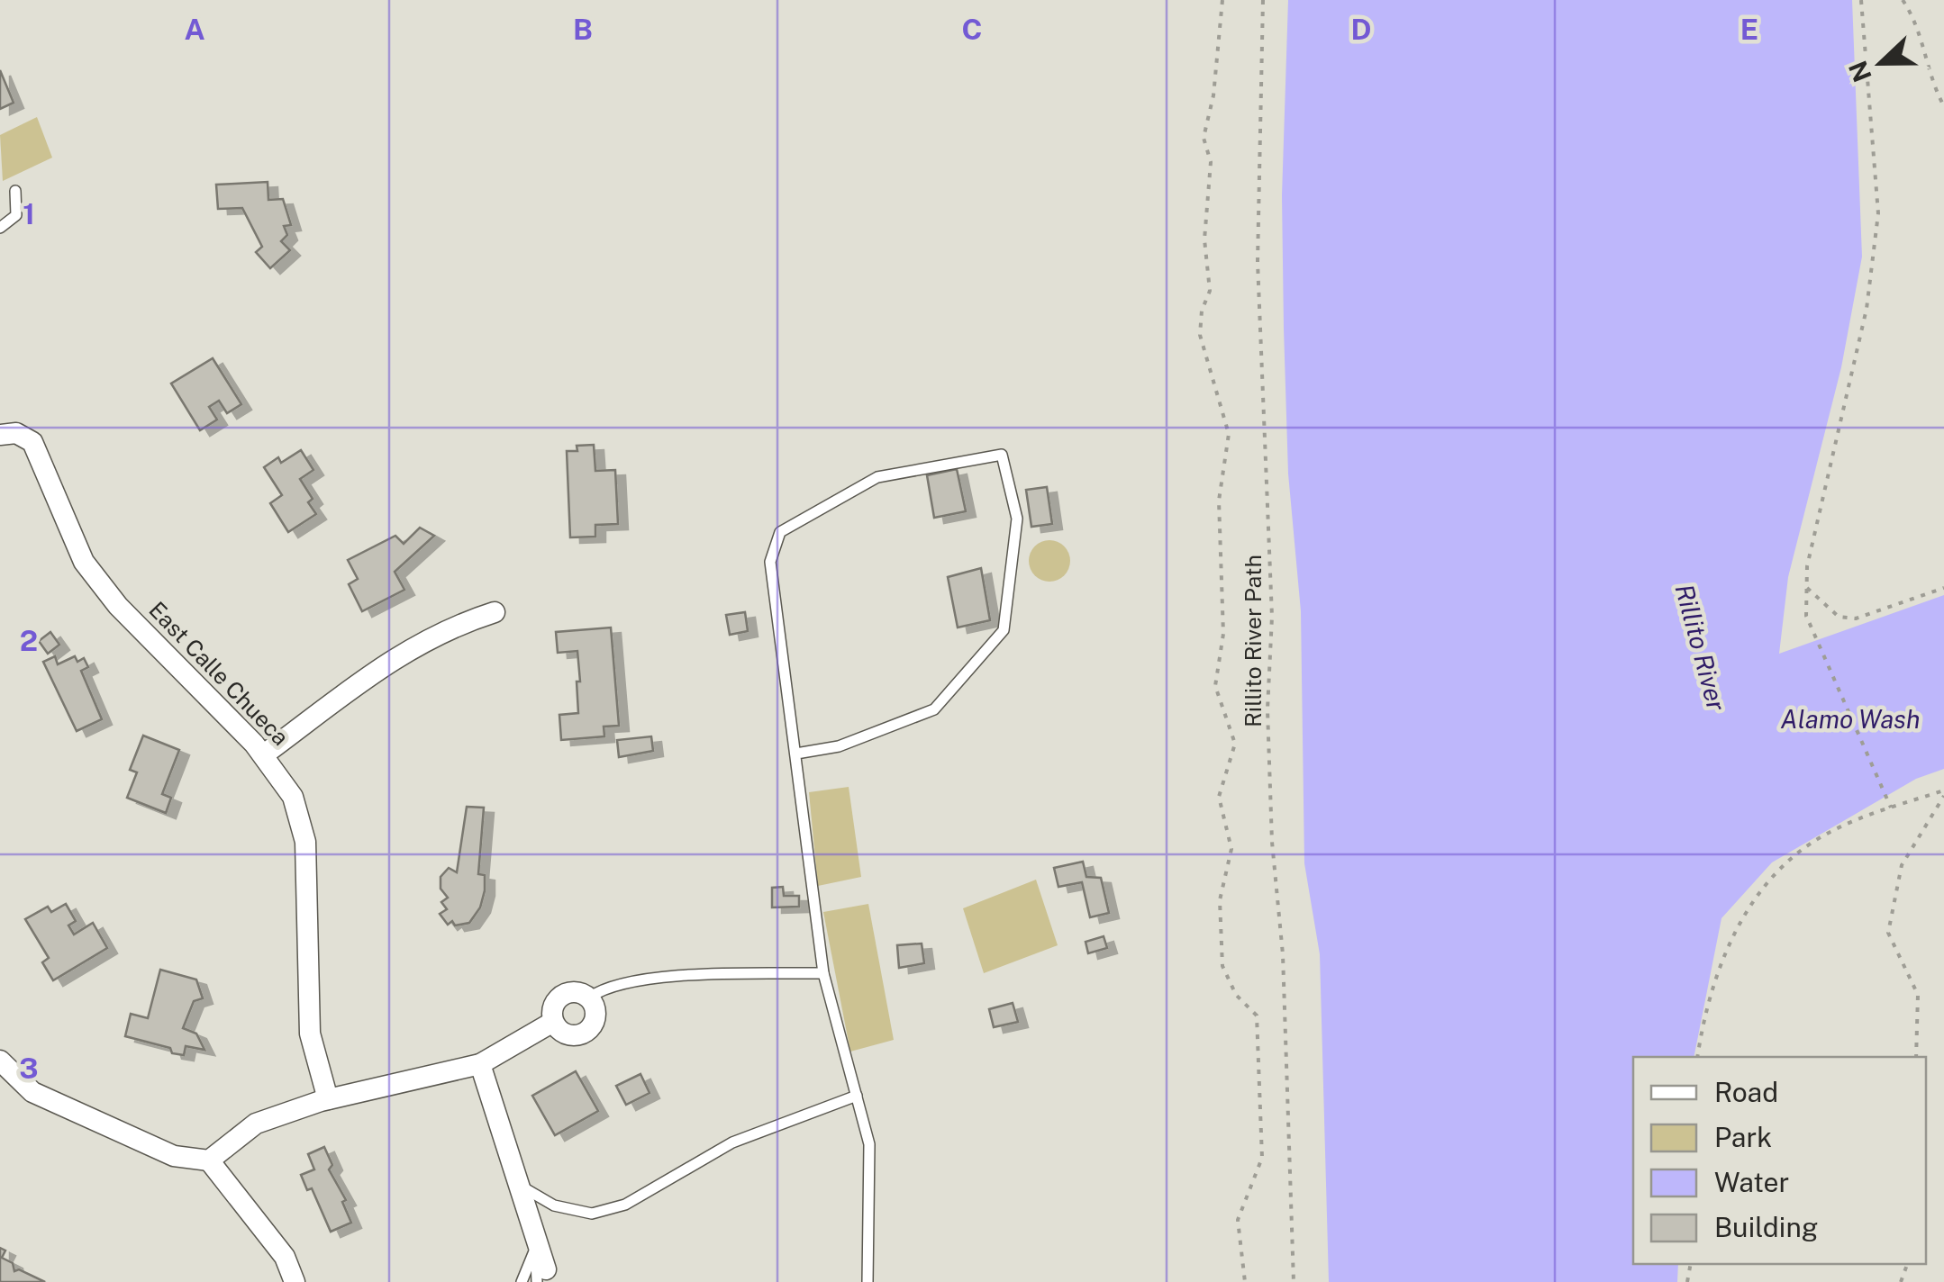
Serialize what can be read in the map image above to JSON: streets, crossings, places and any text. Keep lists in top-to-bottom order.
{
  "streets": {
    "street": ["East Calle Chueca"],
    "path": ["Rillito River Path"]
  },
  "water": ["Rillito River", "Alamo Wash"],
  "legend": [
    "Road",
    "Park",
    "Water",
    "Building"
  ],
  "north": "left",
  "grid": {
    "columns": [
      "A",
      "B",
      "C",
      "D",
      "E"
    ],
    "rows": ["1", "2", "3"]
  }
}
